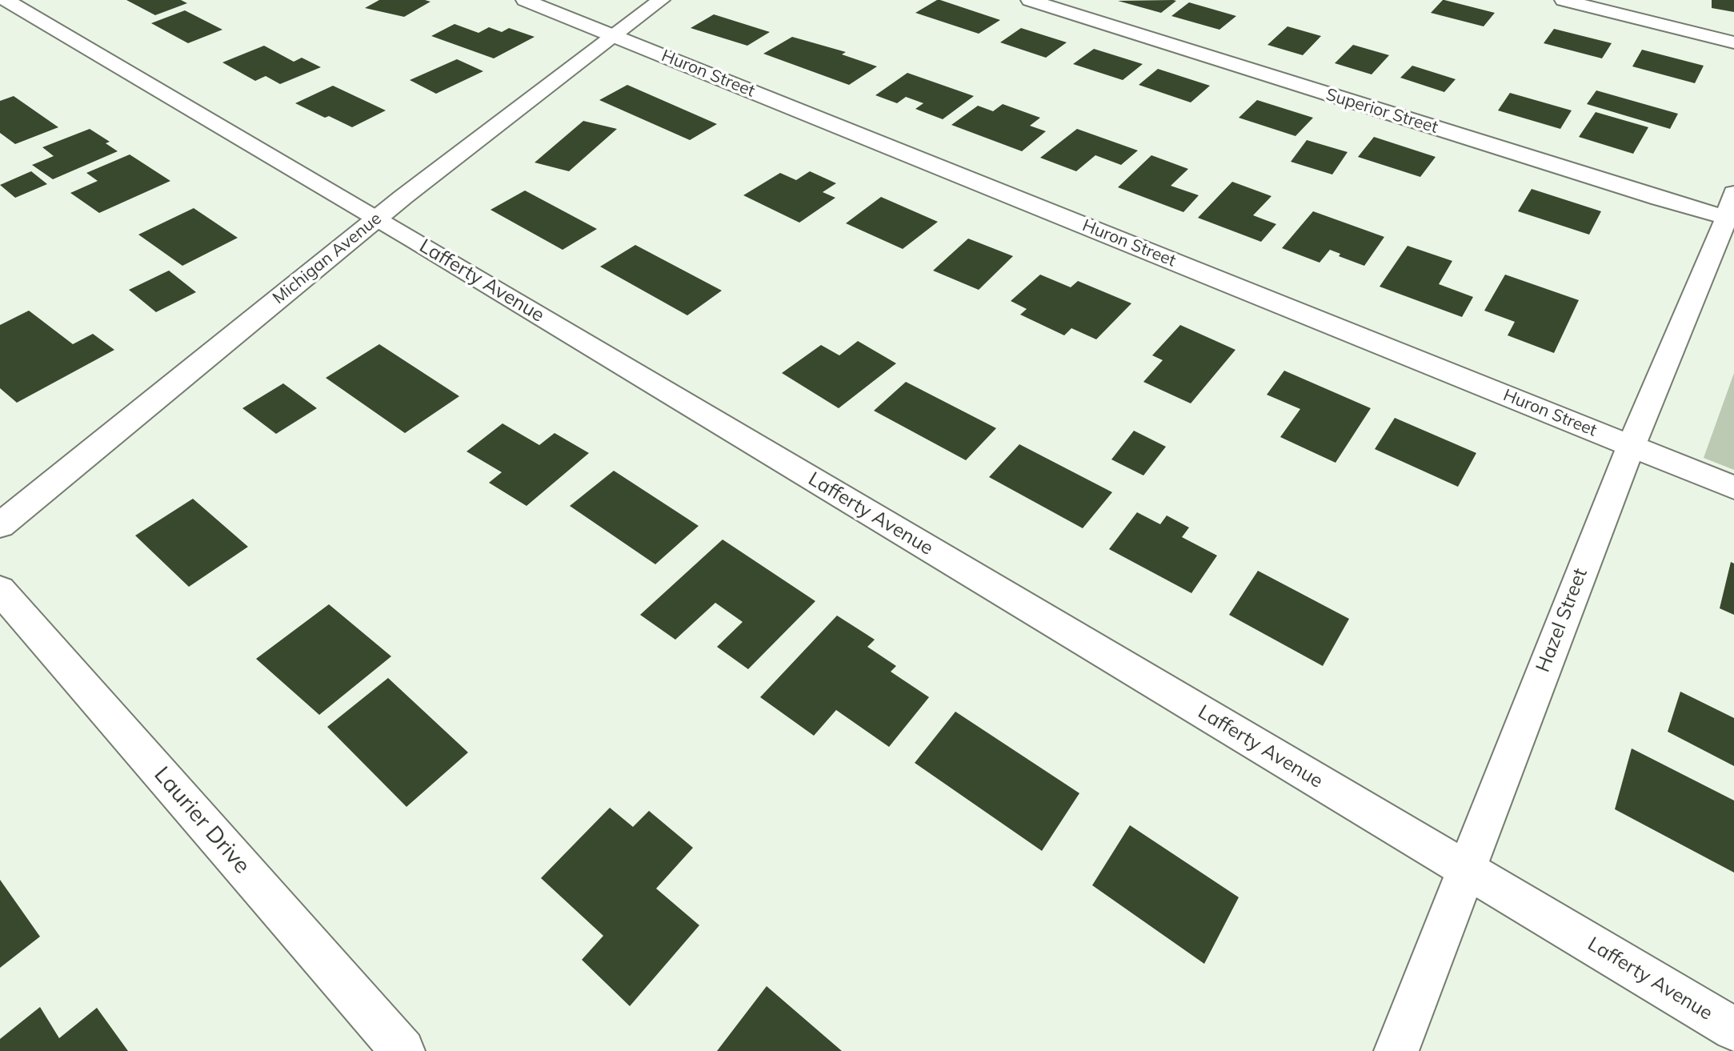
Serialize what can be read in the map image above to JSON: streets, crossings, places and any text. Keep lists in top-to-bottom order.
{
  "streets": {
    "street": [
      "Huron Street",
      "Superior Street",
      "Michigan Avenue",
      "Lafferty Avenue",
      "Hazel Street",
      "Laurier Drive"
    ]
  },
  "crossings": [
    ["Huron Street", "Michigan Avenue"],
    ["Huron Street", "Hazel Street"],
    ["Superior Street", "Hazel Street"],
    ["Michigan Avenue", "Lafferty Avenue"],
    ["Lafferty Avenue", "Hazel Street"]
  ]
}
